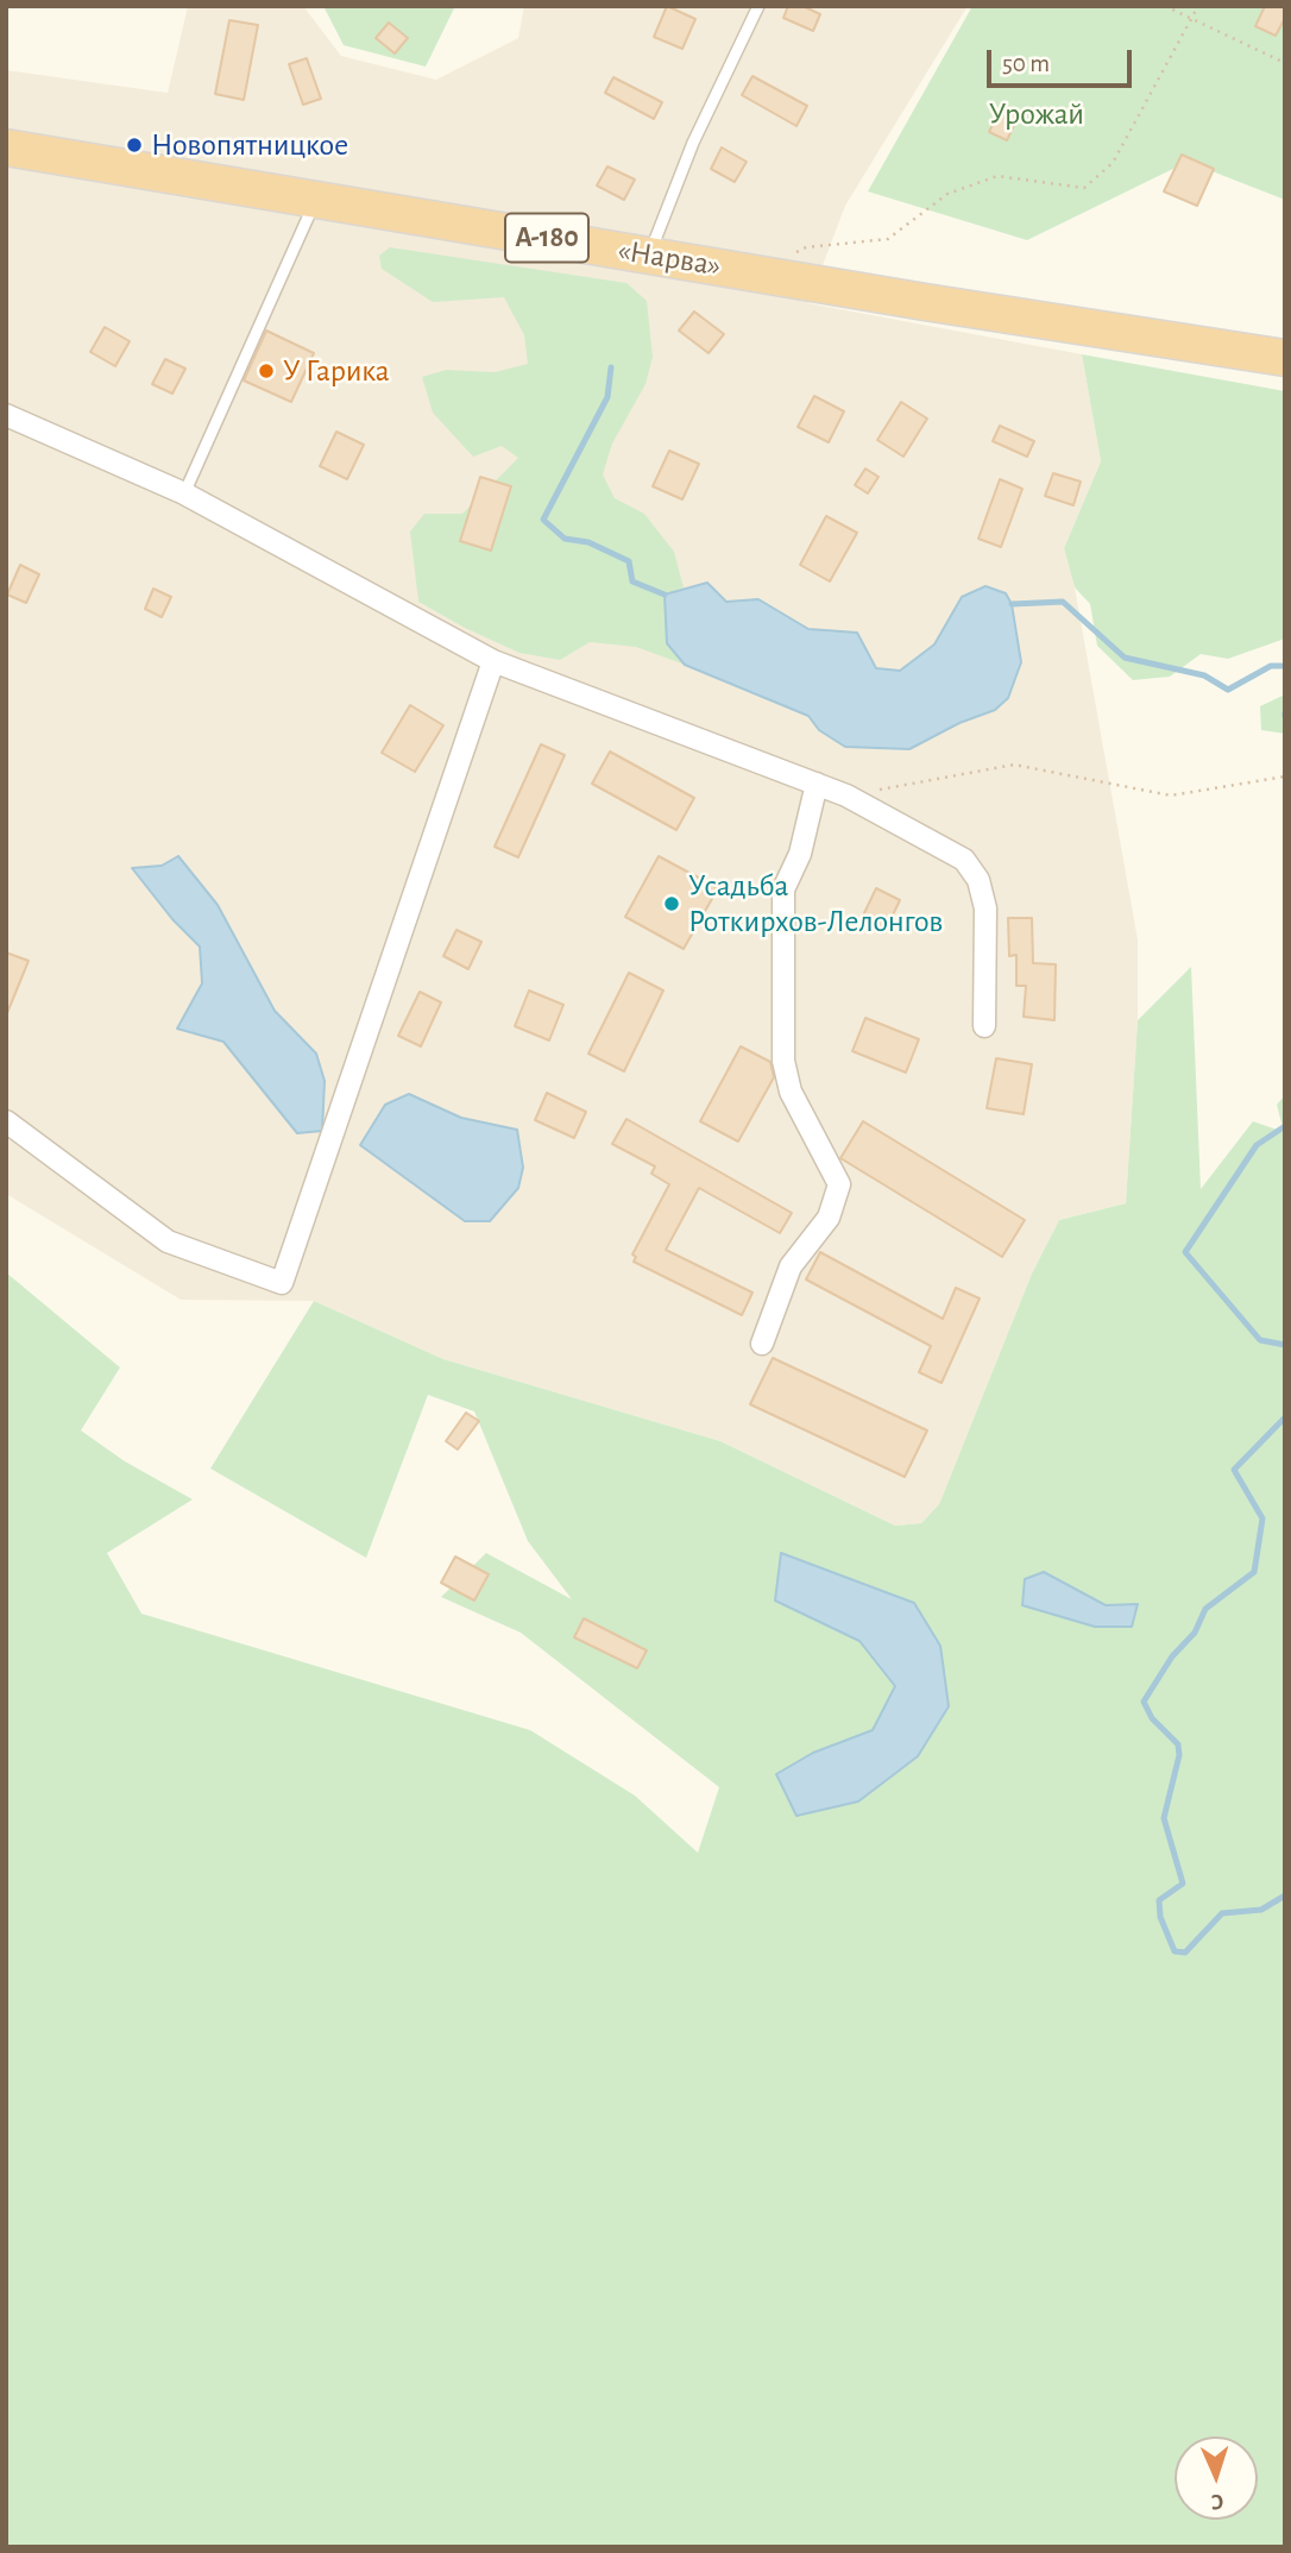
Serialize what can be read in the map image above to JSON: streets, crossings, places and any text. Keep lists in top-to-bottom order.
{
  "streets": {
    "highway": ["А-180", "«Нарва»"]
  },
  "parks": ["Урожай"],
  "places": ["Новопятницкое", "У Гарика", "Усадьба Роткирхов-Лелонгов"],
  "scale_bar": "50 m",
  "north": "bottom"
}
